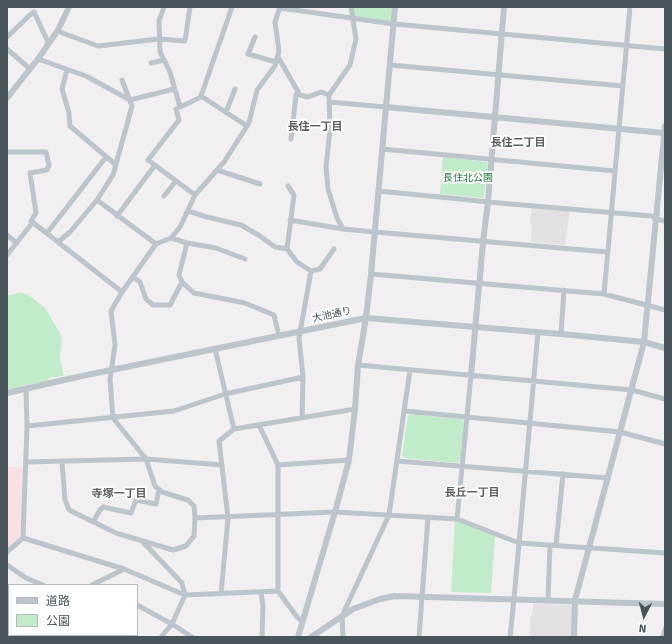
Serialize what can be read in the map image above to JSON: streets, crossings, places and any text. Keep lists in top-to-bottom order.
{
  "streets": {
    "street": ["大池通り"]
  },
  "districts": [
    "長住一丁目",
    "長住二丁目",
    "長丘一丁目",
    "寺塚一丁目"
  ],
  "parks": ["長住北公園"],
  "legend": ["道路", "公園"],
  "north": "bottom"
}
